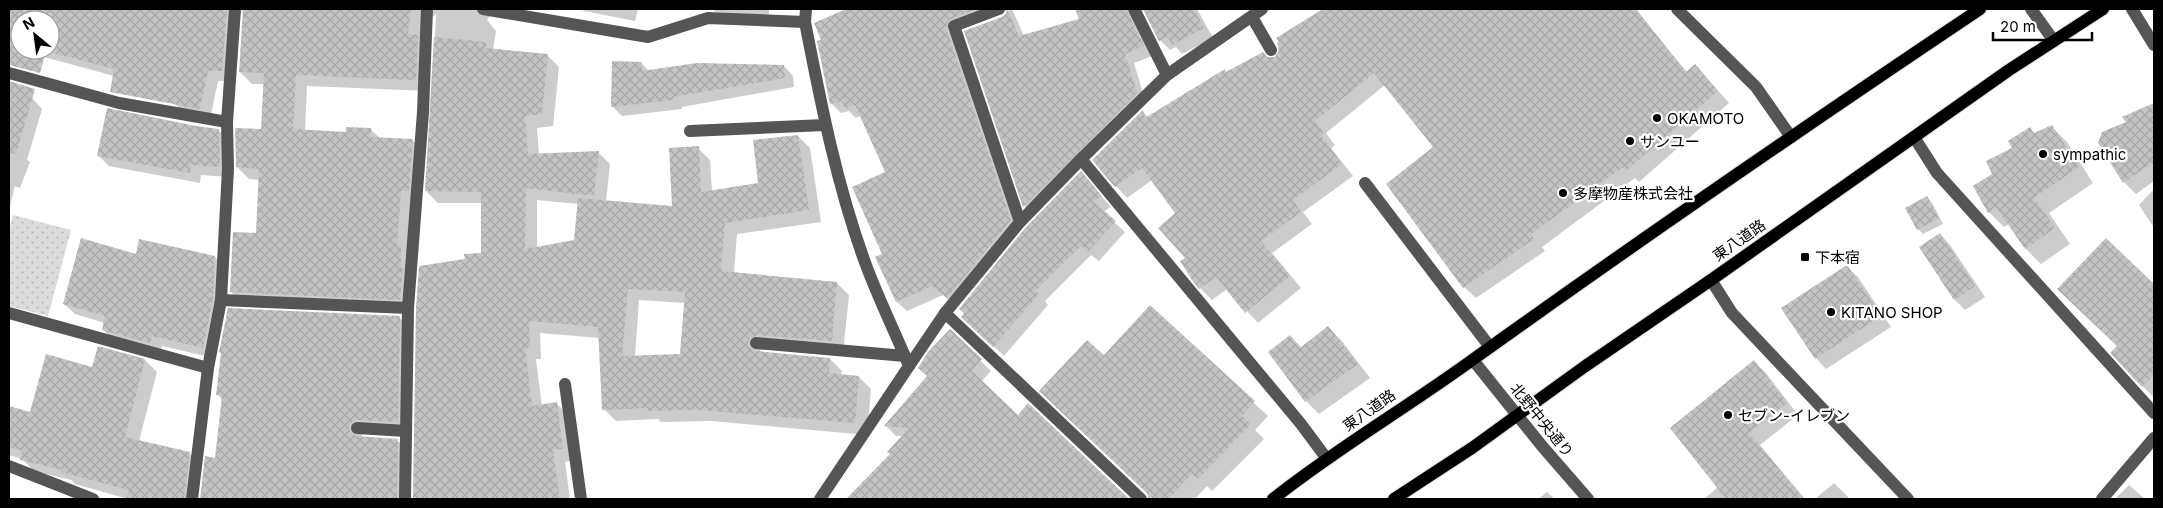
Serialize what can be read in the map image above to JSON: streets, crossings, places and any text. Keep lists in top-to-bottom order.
{
  "streets": {
    "main road": ["東八道路"],
    "street": ["北野中央通り"]
  },
  "crossings": [
    ["東八道路", "北野中央通り"]
  ],
  "places": {
    "other": [
      "OKAMOTO",
      "サンユー",
      "sympathic",
      "多摩物産株式会社",
      "KITANO SHOP",
      "セブン-イレブン"
    ],
    "transit": ["下本宿"]
  },
  "scale_bar": "20 m",
  "north": "top left"
}
